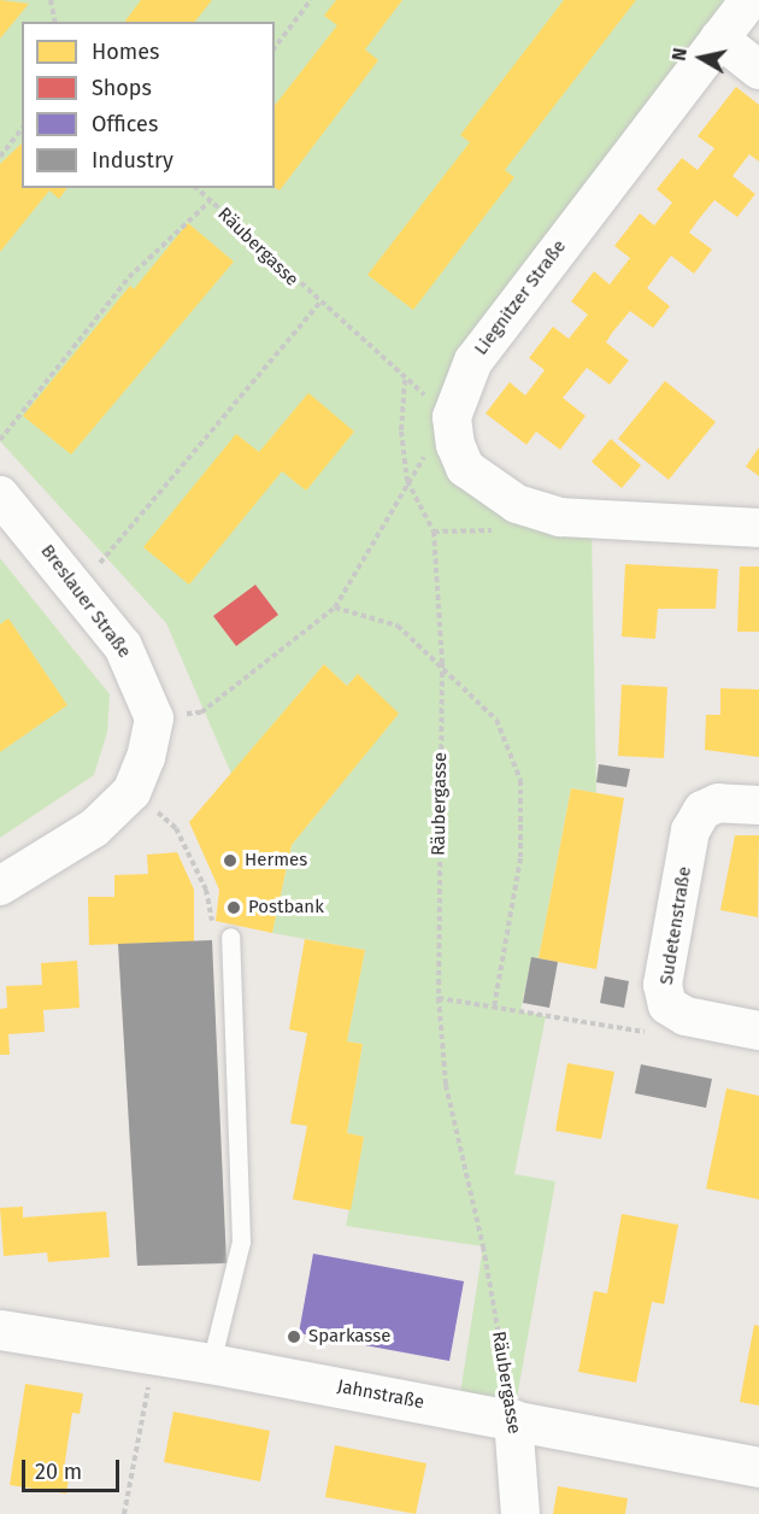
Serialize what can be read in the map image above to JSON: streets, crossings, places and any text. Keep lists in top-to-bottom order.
{
  "streets": {
    "street": [
      "Räubergasse",
      "Liegnitzer Straße",
      "Breslauer Straße",
      "Sudetenstraße",
      "Jahnstraße"
    ]
  },
  "crossings": [
    ["Räubergasse", "Jahnstraße"]
  ],
  "places": ["Hermes", "Postbank", "Sparkasse"],
  "legend": [
    "Homes",
    "Shops",
    "Offices",
    "Industry"
  ],
  "scale_bar": "20 m",
  "north": "left"
}
